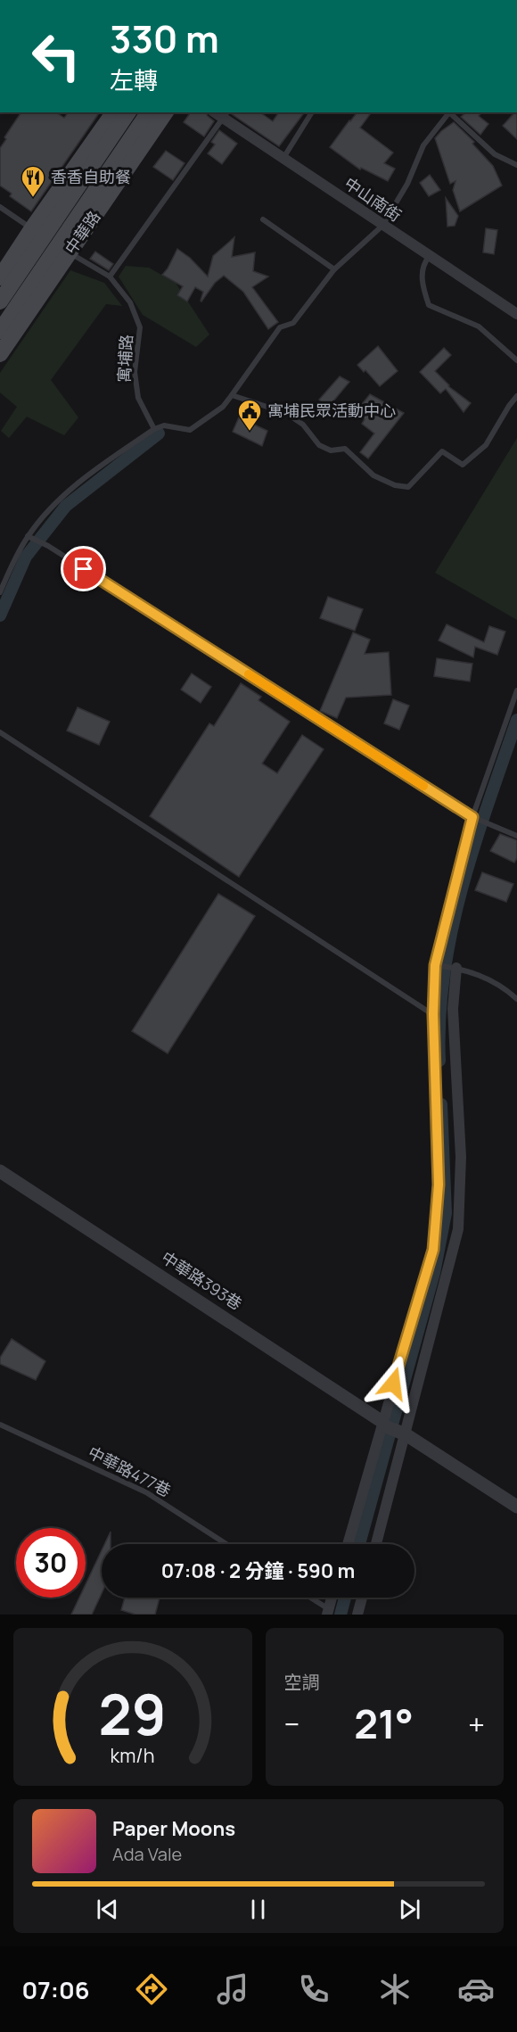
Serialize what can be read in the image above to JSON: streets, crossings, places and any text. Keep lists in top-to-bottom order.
{
  "streets": {
    "main road": ["中華路"],
    "street": ["中山南街", "中華路393巷"],
    "lane": ["寓埔路", "中華路477巷"]
  },
  "crossings": [
    ["中華路", "寓埔路"]
  ],
  "places": {
    "restaurant": ["香香自助餐"],
    "public building": ["寓埔民眾活動中心"]
  },
  "page": {
    "turn": ["330 m", "左轉"],
    "limit": "30",
    "trip": "07:08 · 2 分鐘 · 590 m",
    "tile": "空調",
    "heat": ["−", "21°", "+"],
    "song": ["Paper Moons", "Ada Vale"],
    "tabs": "07:06",
    "gauge": ["29", "km/h"]
  }
}
